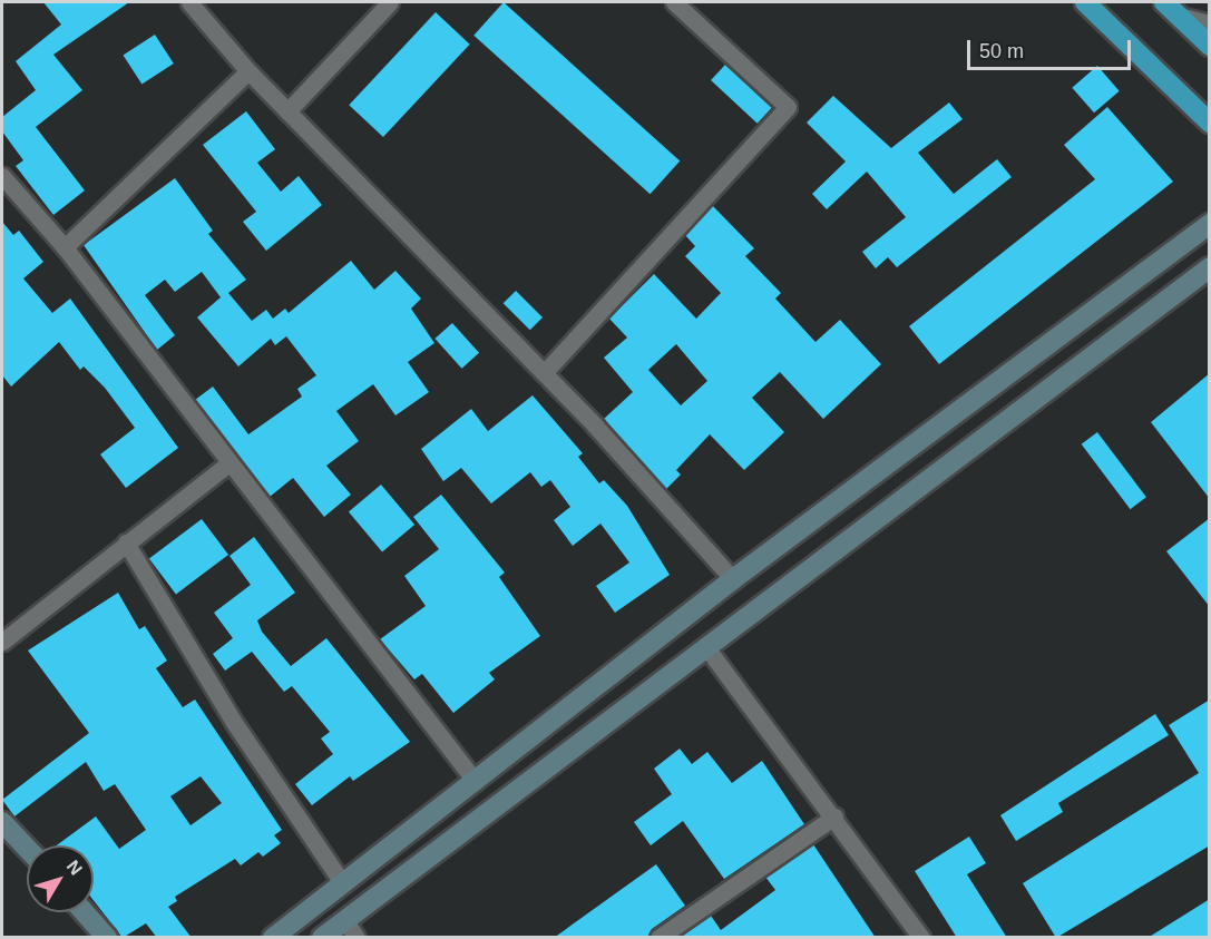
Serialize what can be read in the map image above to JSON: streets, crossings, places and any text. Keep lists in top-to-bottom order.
{
  "scale_bar": "50 m",
  "north": "top right"
}
